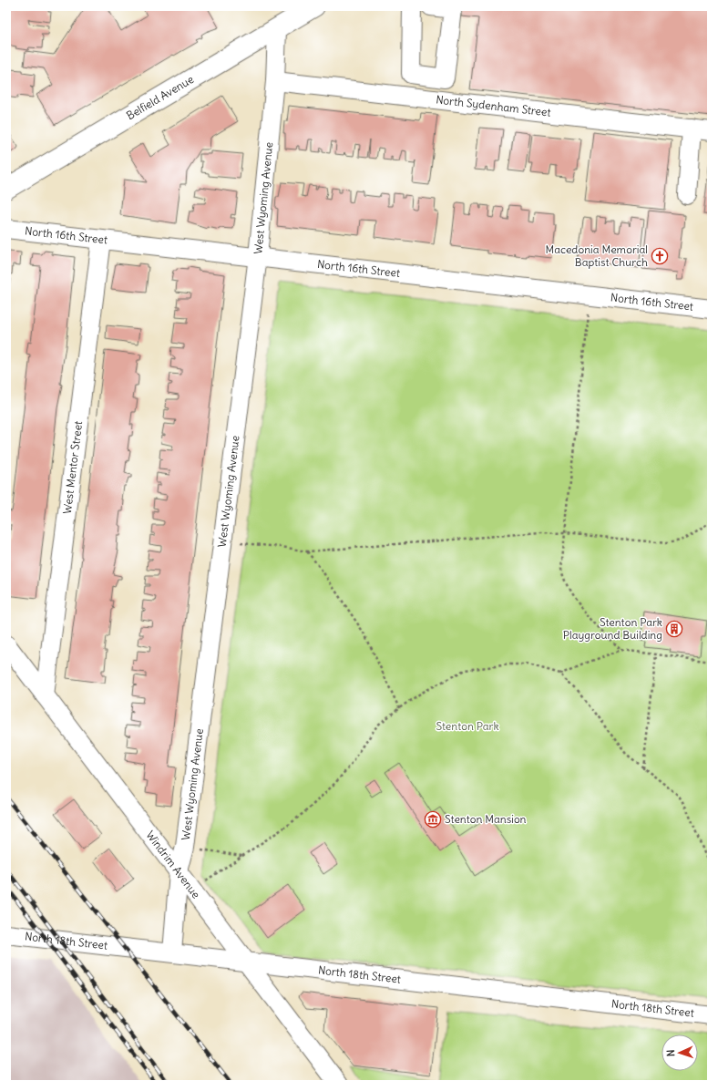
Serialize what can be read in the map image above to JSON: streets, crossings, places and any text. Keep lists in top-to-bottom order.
{
  "streets": {
    "main road": ["Belfield Avenue"],
    "street": [
      "North Sydenham Street",
      "West Wyoming Avenue",
      "North 16th Street",
      "West Mentor Street",
      "Windrim Avenue",
      "North 18th Street"
    ]
  },
  "crossings": [
    ["Belfield Avenue", "West Wyoming Avenue"],
    ["North Sydenham Street", "West Wyoming Avenue"],
    ["West Wyoming Avenue", "North 16th Street"],
    ["West Wyoming Avenue", "Windrim Avenue"],
    ["West Wyoming Avenue", "North 18th Street"],
    ["North 16th Street", "West Mentor Street"],
    ["West Mentor Street", "Windrim Avenue"],
    ["Windrim Avenue", "North 18th Street"]
  ],
  "parks": ["Stenton Park"],
  "places": {
    "church": ["Macedonia Memorial Baptist Church"],
    "building": ["Stenton Park Playground Building"],
    "museum": ["Stenton Mansion"]
  },
  "north": "left"
}
